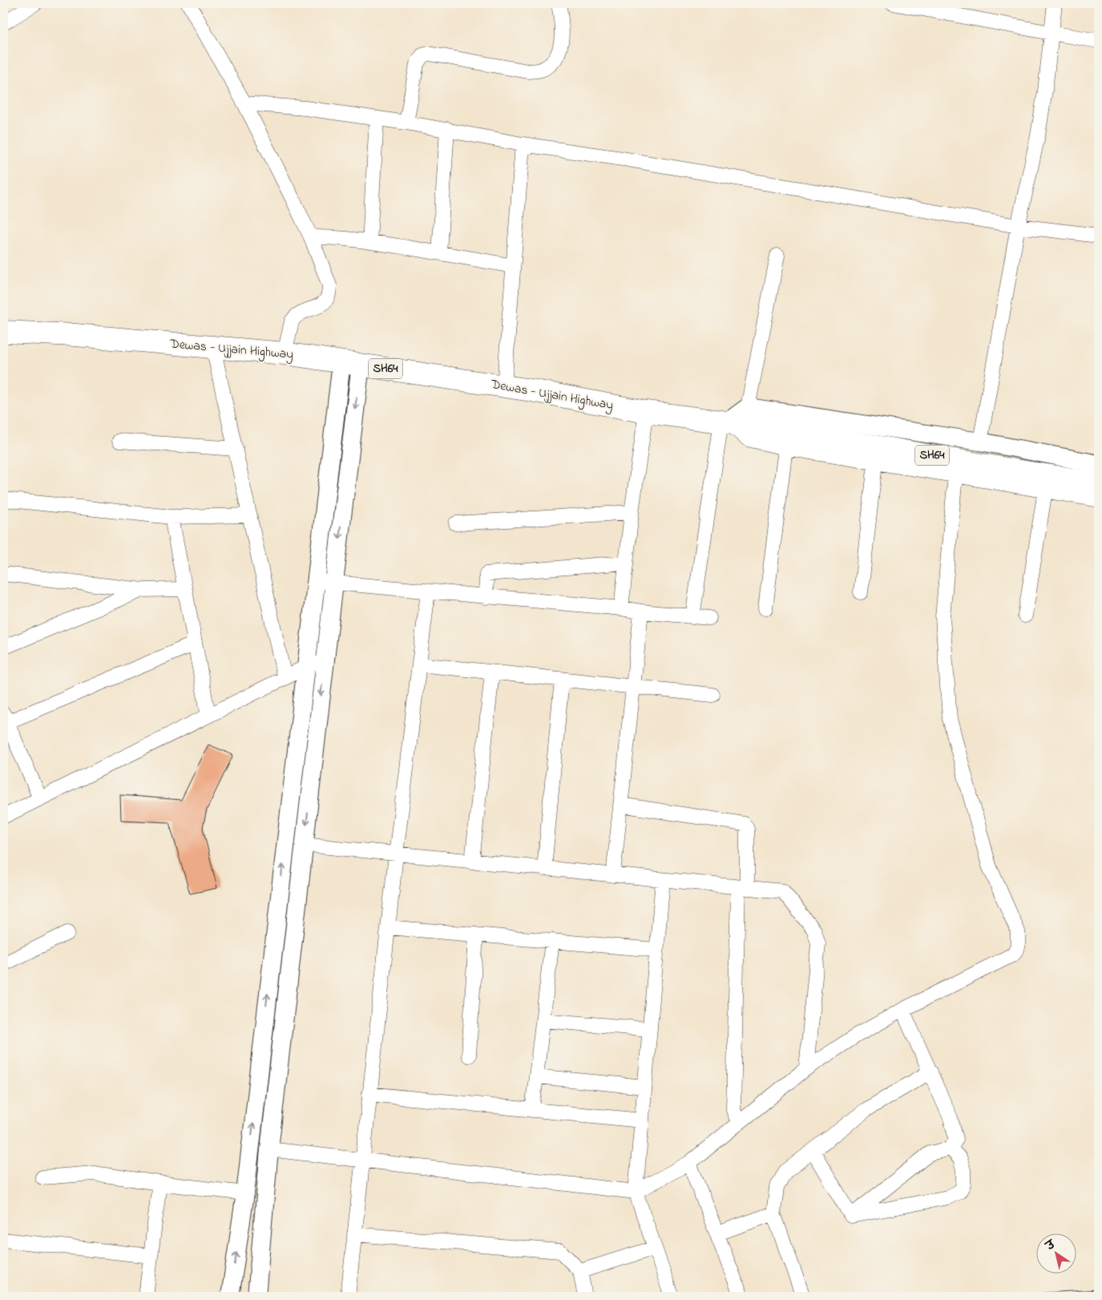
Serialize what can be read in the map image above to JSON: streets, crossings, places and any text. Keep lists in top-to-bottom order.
{
  "streets": {
    "main road": ["Dewas - Ujjain Highway", "SH64"]
  },
  "north": "top left"
}
